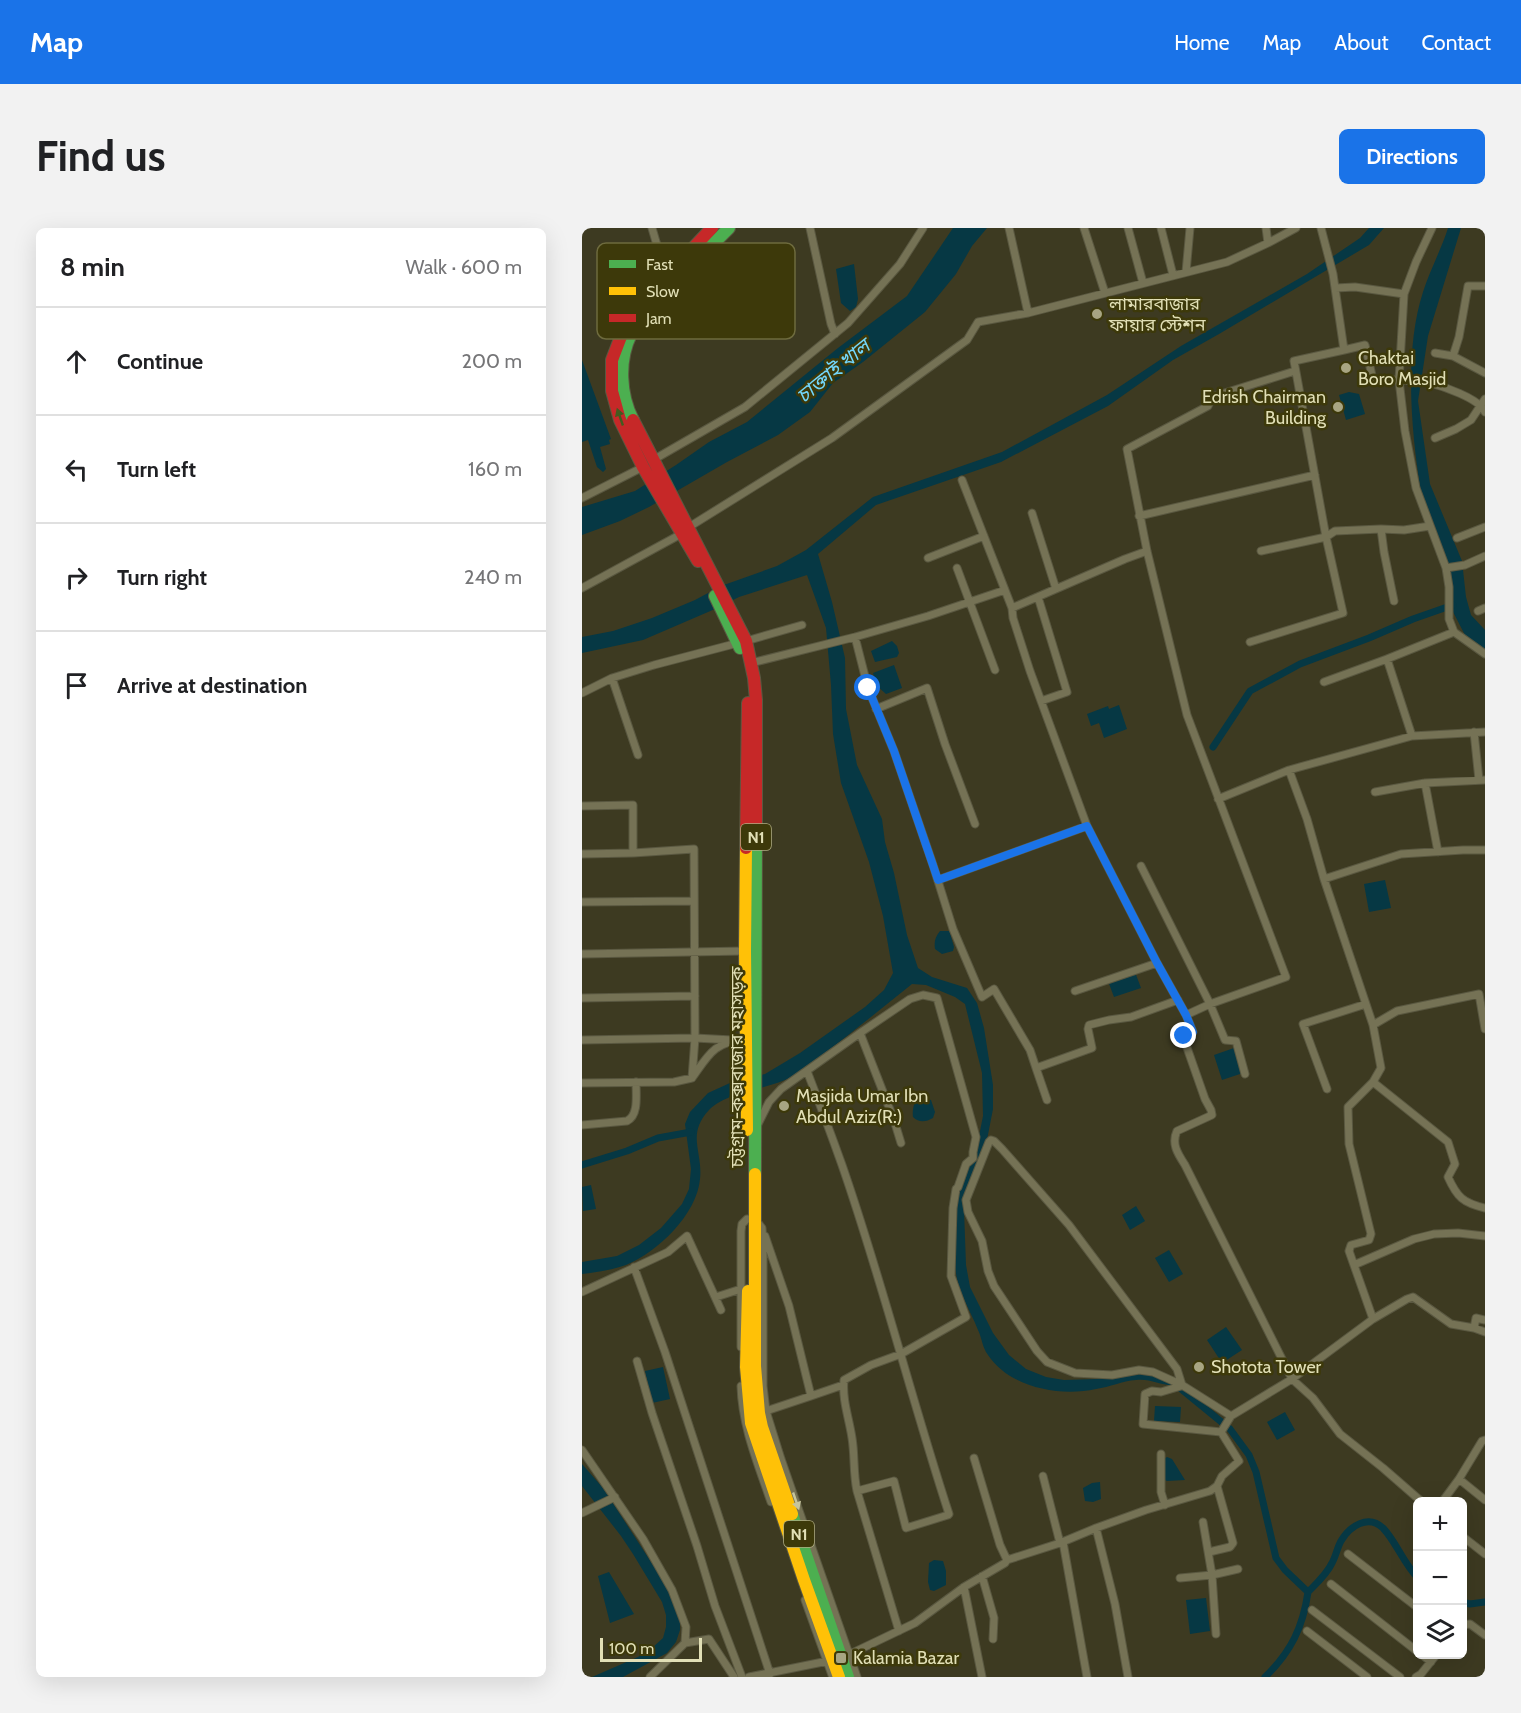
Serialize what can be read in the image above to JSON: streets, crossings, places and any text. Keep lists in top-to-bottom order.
{
  "streets": {
    "highway": ["N1", "চট্টগ্রাম-কক্সবাজার মহাসড়ক"]
  },
  "crossings": [
    ["N1", "চট্টগ্রাম-কক্সবাজার মহাসড়ক"]
  ],
  "water": ["চাক্তাই খাল"],
  "places": {
    "other": [
      "লামারবাজার ফায়ার স্টেশন",
      "Chaktai Boro Masjid",
      "Edrish Chairman Building",
      "Masjida Umar Ibn Abdul Aziz(R:)",
      "Shotota Tower"
    ],
    "transit": ["Kalamia Bazar"]
  },
  "legend": ["Fast", "Slow", "Jam"],
  "scale_bar": "100 m",
  "page": {
    "header": "Map",
    "nav": [
      "Home",
      "Map",
      "About",
      "Contact"
    ],
    "buttons": "Directions",
    "title": "Find us",
    "heading": ["8 min", "Walk · 600 m"],
    "list": [
      ["Continue", "200 m"],
      ["Turn left", "160 m"],
      ["Turn right", "240 m"],
      "Arrive at destination"
    ],
    "map_buttons": ["+", "−"],
    "scale": "100 m"
  }
}
